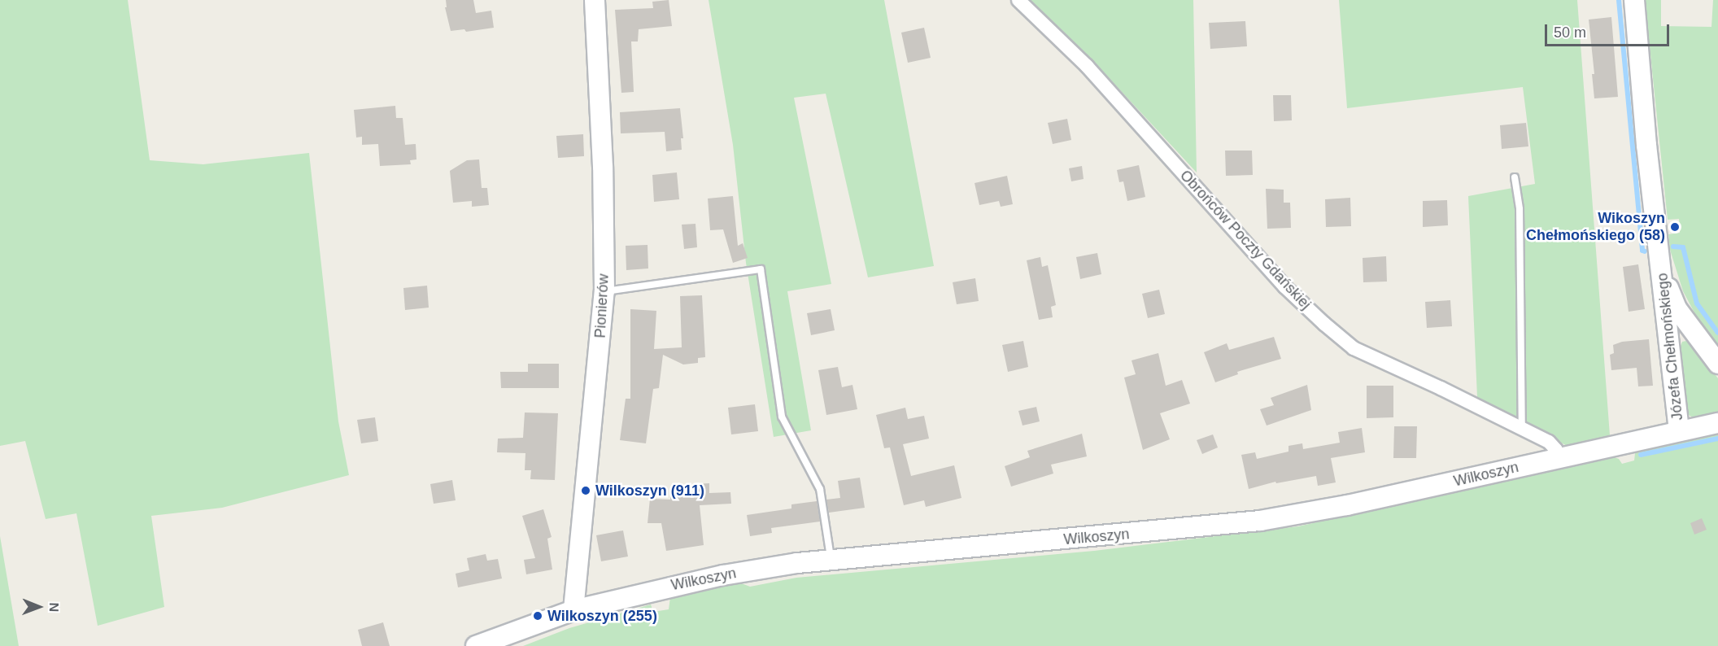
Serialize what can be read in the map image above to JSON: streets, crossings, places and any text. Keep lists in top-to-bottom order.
{
  "streets": {
    "street": [
      "Obrońców Poczty Gdańskiej",
      "Pionierów",
      "Józefa Chełmońskiego",
      "Wilkoszyn"
    ]
  },
  "crossings": [
    ["Obrońców Poczty Gdańskiej", "Wilkoszyn"],
    ["Pionierów", "Wilkoszyn"],
    ["Józefa Chełmońskiego", "Wilkoszyn"]
  ],
  "places": ["Wikoszyn Chełmońskiego (58)", "Wilkoszyn (911)", "Wilkoszyn (255)"],
  "scale_bar": "50 m",
  "north": "right"
}
